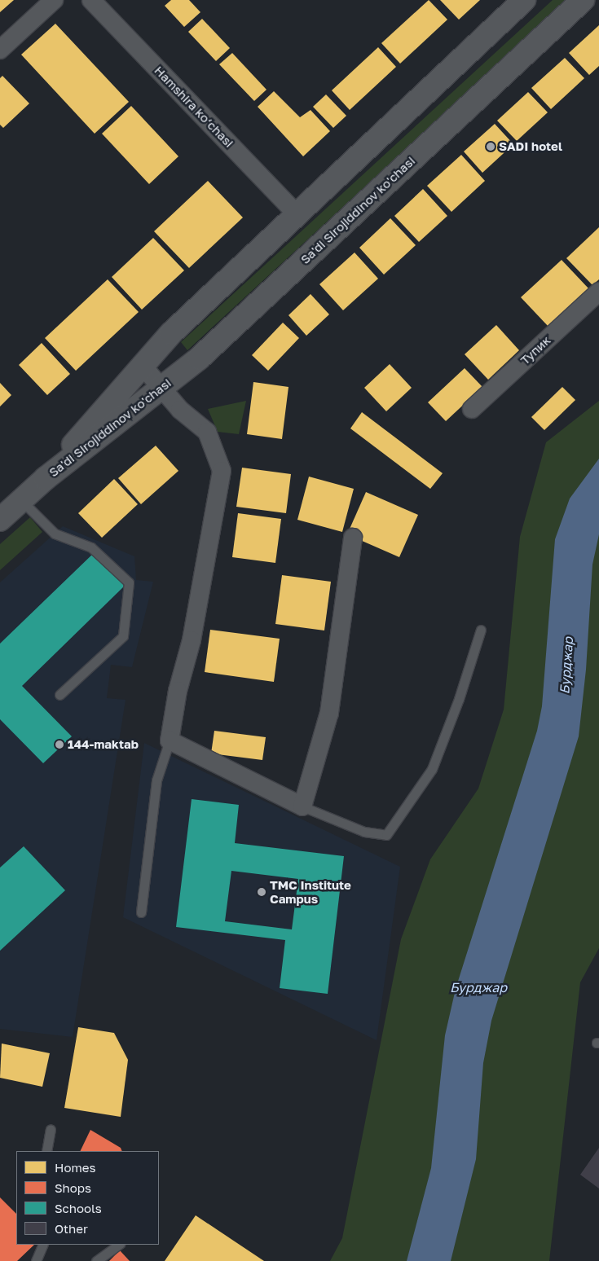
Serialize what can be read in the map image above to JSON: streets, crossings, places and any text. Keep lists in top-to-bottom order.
{
  "streets": {
    "street": ["Hamshira ko‘chasi", "Sa'di Sirojiddinov ko'chasi", "Тупик"]
  },
  "crossings": [
    ["Hamshira ko‘chasi", "Sa'di Sirojiddinov ko'chasi"]
  ],
  "water": ["Бурджар"],
  "places": ["SADI hotel", "144-maktab", "TMC Institute Campus"],
  "legend": [
    "Homes",
    "Shops",
    "Schools",
    "Other"
  ]
}
